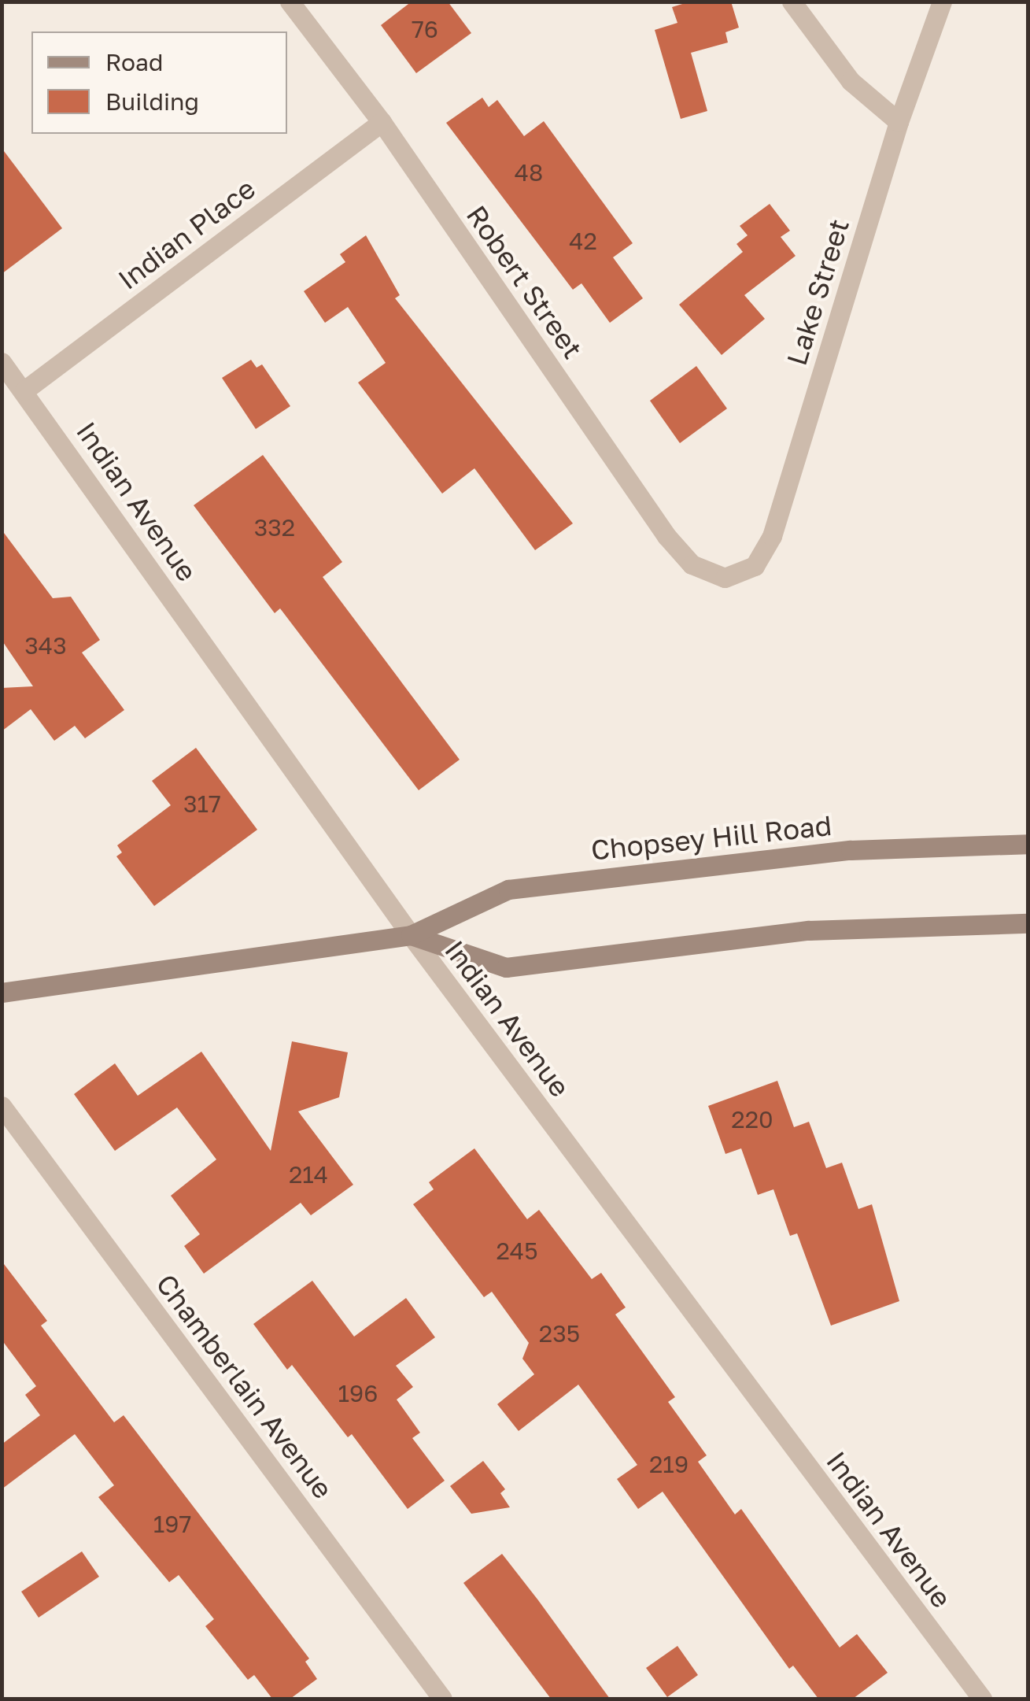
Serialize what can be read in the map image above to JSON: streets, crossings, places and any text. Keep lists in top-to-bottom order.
{
  "streets": {
    "main road": ["Chopsey Hill Road"],
    "street": [
      "Indian Place",
      "Robert Street",
      "Lake Street",
      "Indian Avenue",
      "Chamberlain Avenue"
    ]
  },
  "crossings": [
    ["Indian Place", "Robert Street"],
    ["Indian Place", "Indian Avenue"],
    ["Robert Street", "Lake Street"],
    ["Indian Avenue", "Chopsey Hill Road"]
  ],
  "house_numbers": [
    "76",
    "48",
    "42",
    "332",
    "343",
    "317",
    "220",
    "214",
    "245",
    "235",
    "196",
    "219",
    "197"
  ],
  "legend": ["Road", "Building"]
}
